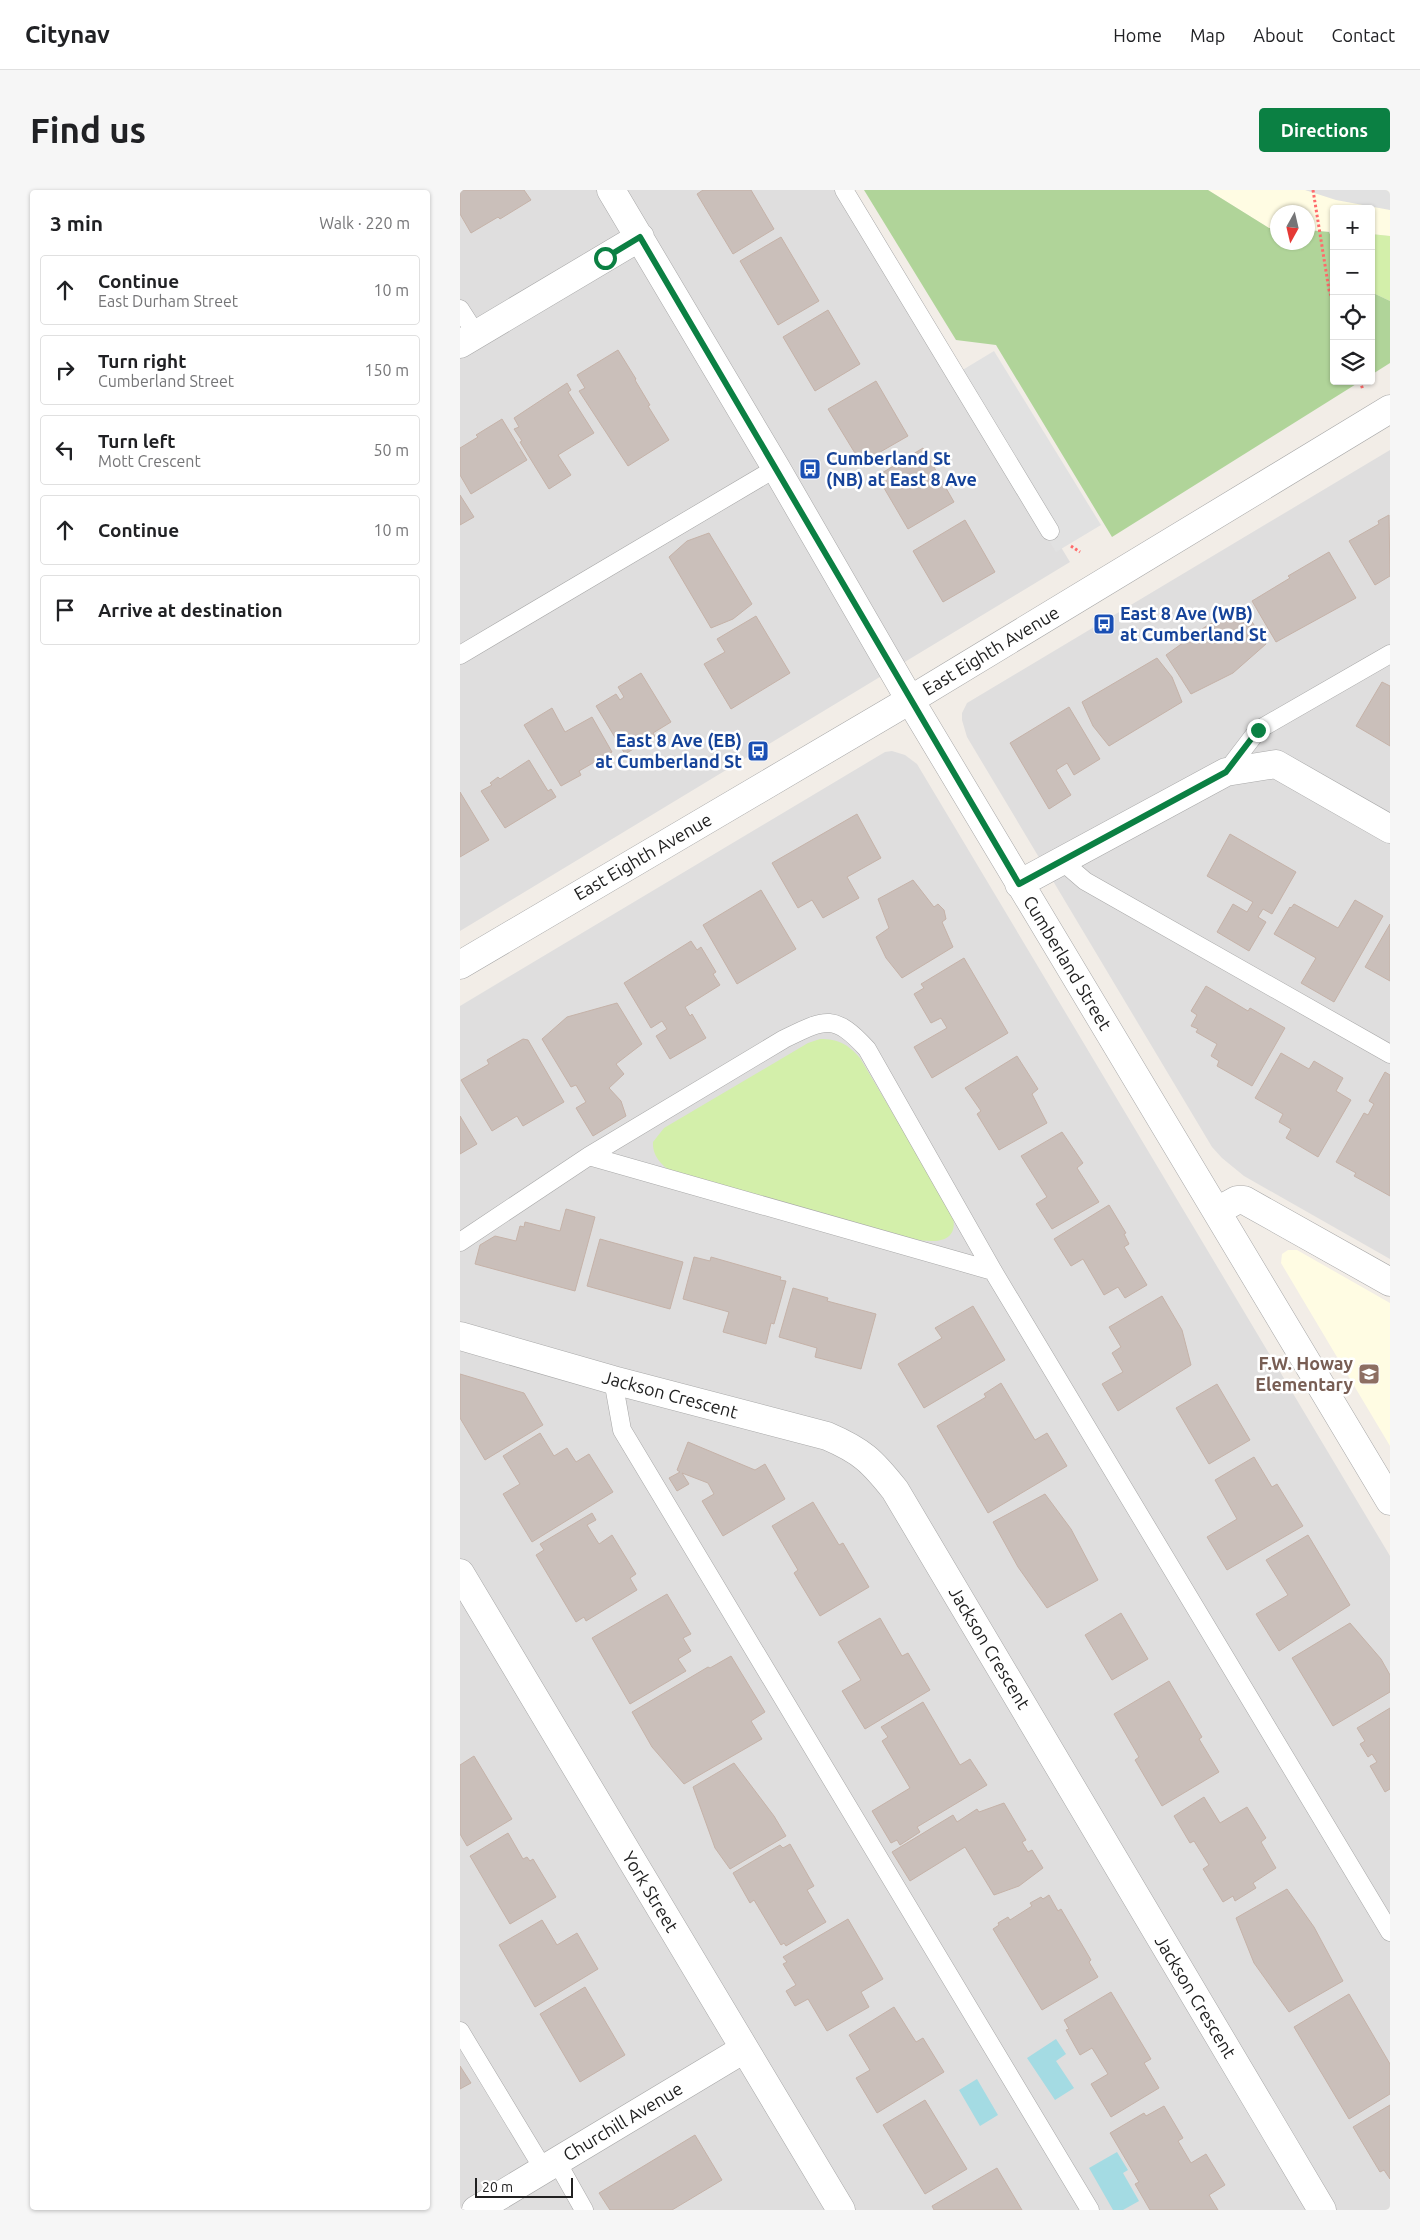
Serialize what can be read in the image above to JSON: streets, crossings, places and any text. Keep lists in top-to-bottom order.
{
  "streets": {
    "street": [
      "East Eighth Avenue",
      "Cumberland Street",
      "Jackson Crescent",
      "York Street",
      "Churchill Avenue"
    ]
  },
  "crossings": [
    ["East Eighth Avenue", "Cumberland Street"],
    ["York Street", "Churchill Avenue"]
  ],
  "places": {
    "bus stop": ["Cumberland St (NB) at East 8 Ave", "East 8 Ave (WB) at Cumberland St", "East 8 Ave (EB) at Cumberland St"],
    "school or university": ["F.W. Howay Elementary"]
  },
  "scale_bar": "20 m",
  "north": "bottom",
  "page": {
    "header": "Citynav",
    "nav": [
      "Home",
      "Map",
      "About",
      "Contact"
    ],
    "buttons": "Directions",
    "title": "Find us",
    "heading": ["3 min", "Walk · 220 m"],
    "map_buttons": ["+", "−"],
    "list": [
      ["Continue", "East Durham Street", "10 m"],
      ["Turn right", "Cumberland Street", "150 m"],
      ["Turn left", "Mott Crescent", "50 m"],
      ["Continue", "10 m"],
      "Arrive at destination"
    ],
    "scale": "20 m"
  }
}
